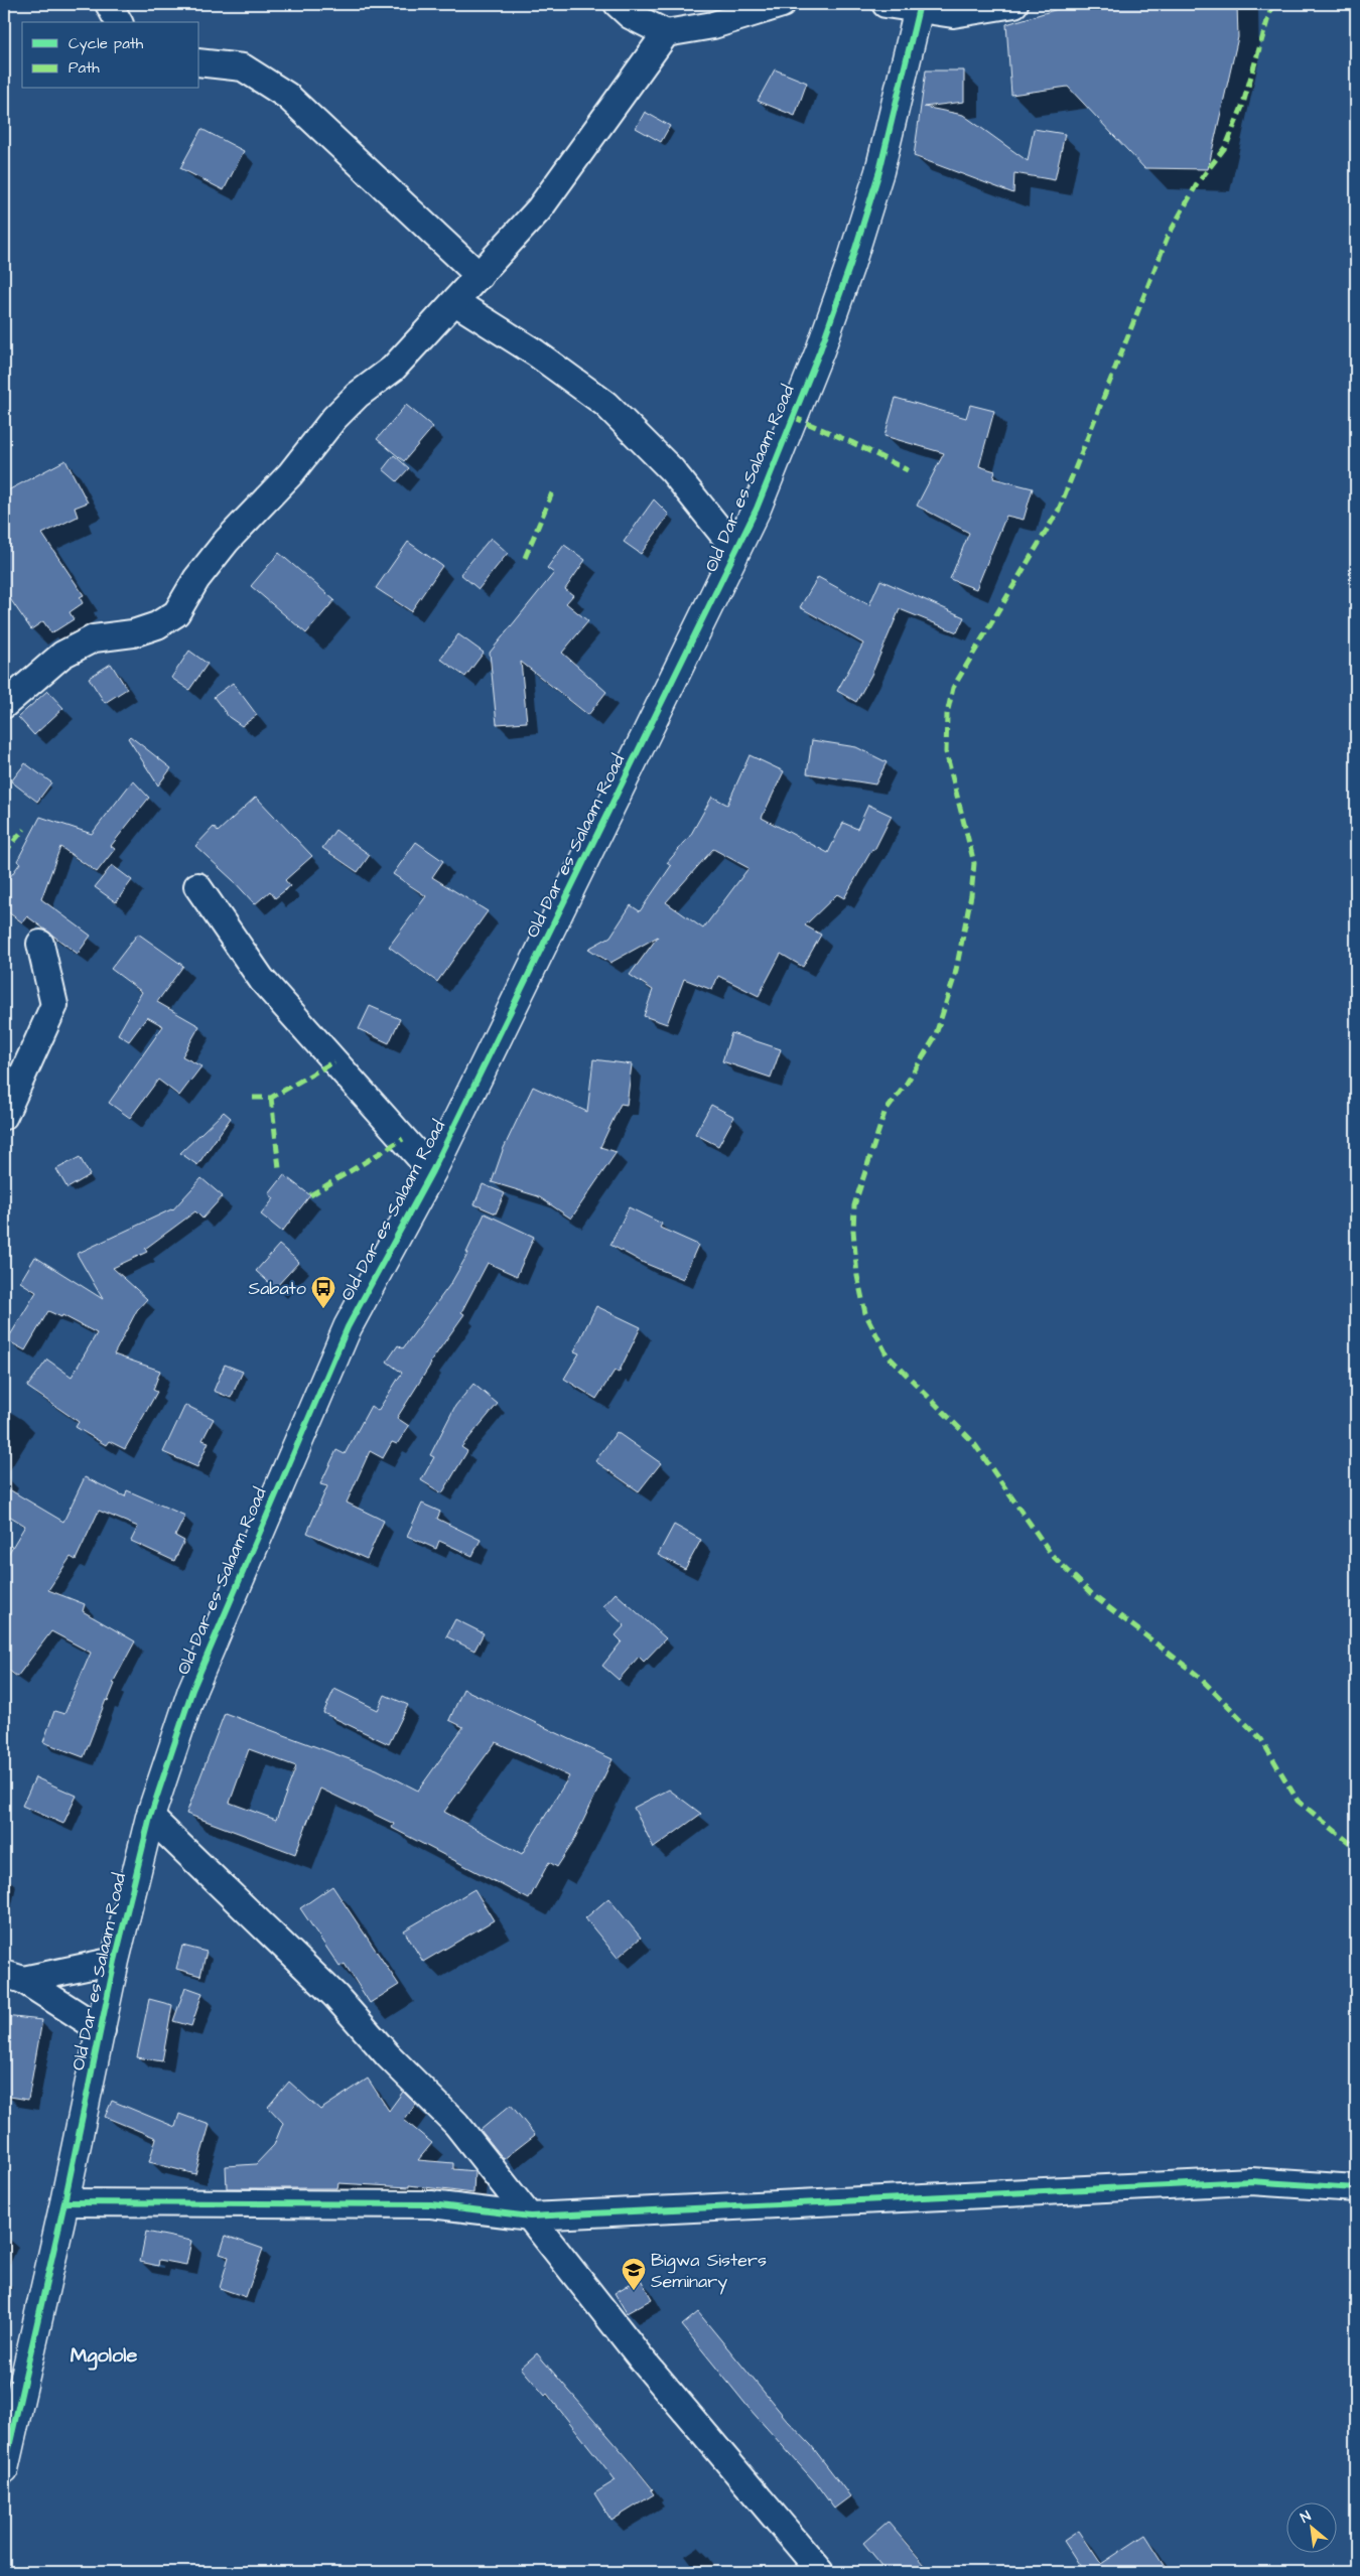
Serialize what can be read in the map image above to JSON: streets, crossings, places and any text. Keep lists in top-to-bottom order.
{
  "streets": {
    "street": ["Old Dar es Salaam Road"]
  },
  "districts": ["Mgolole"],
  "places": {
    "bus stop": ["Sabato"],
    "school or university": ["Bigwa Sisters Seminary"]
  },
  "legend": ["Cycle path", "Path"],
  "north": "top left"
}
